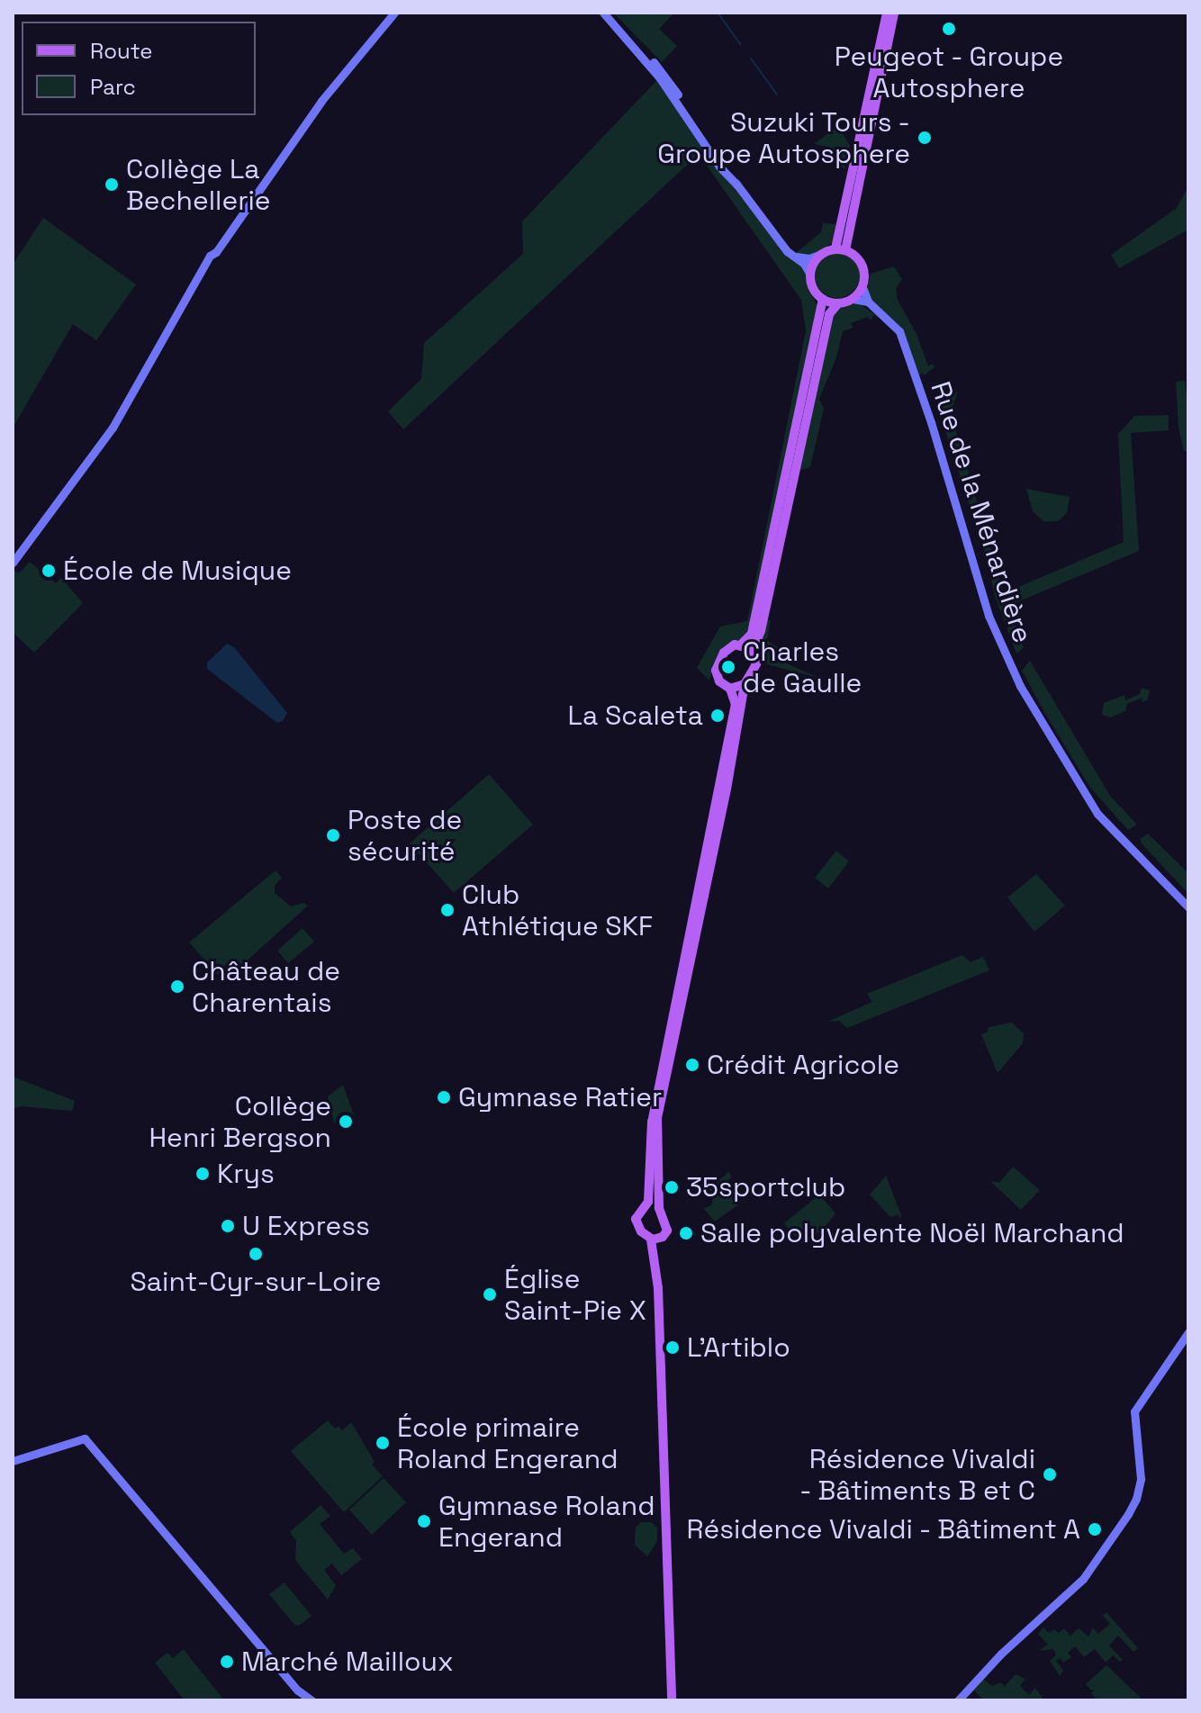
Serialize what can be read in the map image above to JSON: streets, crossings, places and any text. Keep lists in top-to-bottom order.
{
  "streets": {
    "street": ["Rue de la Ménardière"]
  },
  "places": [
    "Peugeot - Groupe Autosphere",
    "Suzuki Tours - Groupe Autosphere",
    "Collège La Bechellerie",
    "École de Musique",
    "Charles de Gaulle",
    "La Scaleta",
    "Poste de sécurité",
    "Club Athlétique SKF",
    "Château de Charentais",
    "Crédit Agricole",
    "Gymnase Ratier",
    "Collège Henri Bergson",
    "Krys",
    "35sportclub",
    "U Express",
    "Salle polyvalente Noël Marchand",
    "Saint-Cyr-sur-Loire",
    "Église Saint-Pie X",
    "L’Artiblo",
    "École primaire Roland Engerand",
    "Résidence Vivaldi - Bâtiments B et C",
    "Gymnase Roland Engerand",
    "Résidence Vivaldi - Bâtiment A",
    "Marché Mailloux"
  ],
  "legend": ["Route", "Parc"]
}
